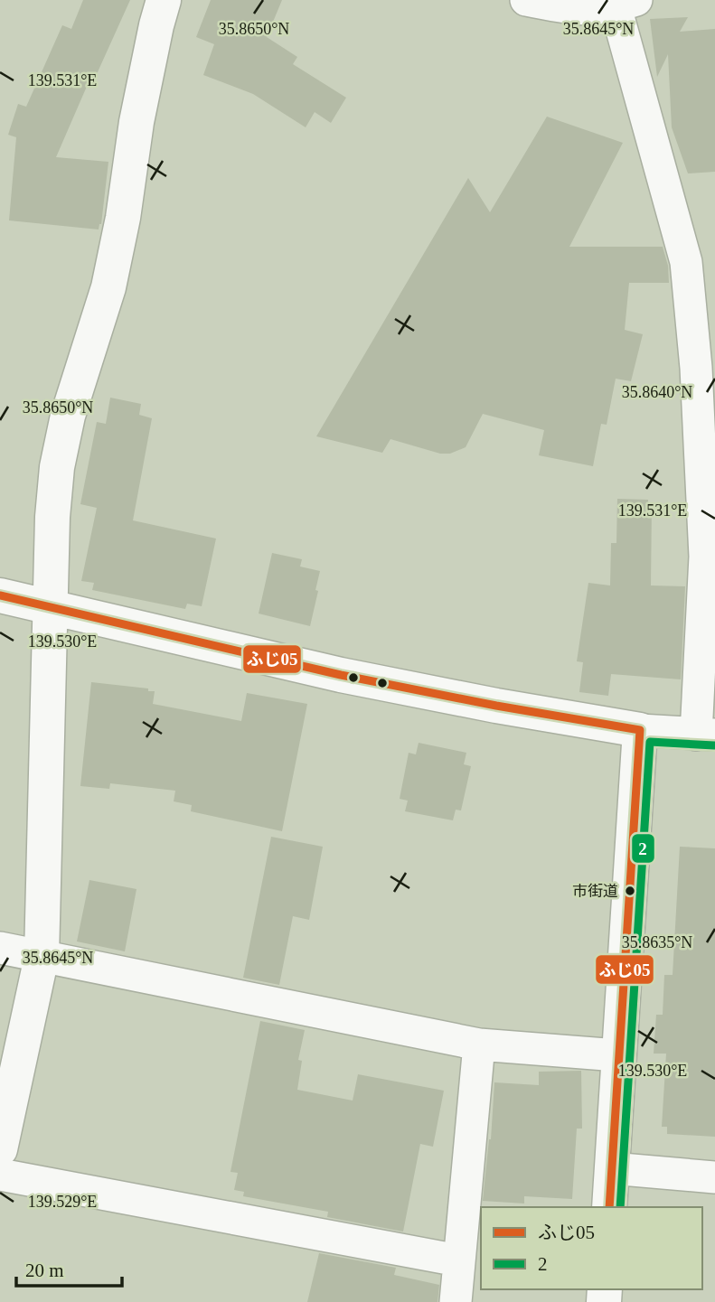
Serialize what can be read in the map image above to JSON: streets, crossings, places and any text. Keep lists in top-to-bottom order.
{
  "places": ["市街道"],
  "lines": ["transit line ふじ05", "transit line 2"],
  "legend": ["ふじ05", "2"],
  "scale_bar": "20 m",
  "coordinates": [
    "35.8650°N",
    "35.8645°N",
    "139.531°E",
    "35.8640°N",
    "139.530°E",
    "35.8635°N",
    "139.529°E"
  ]
}
